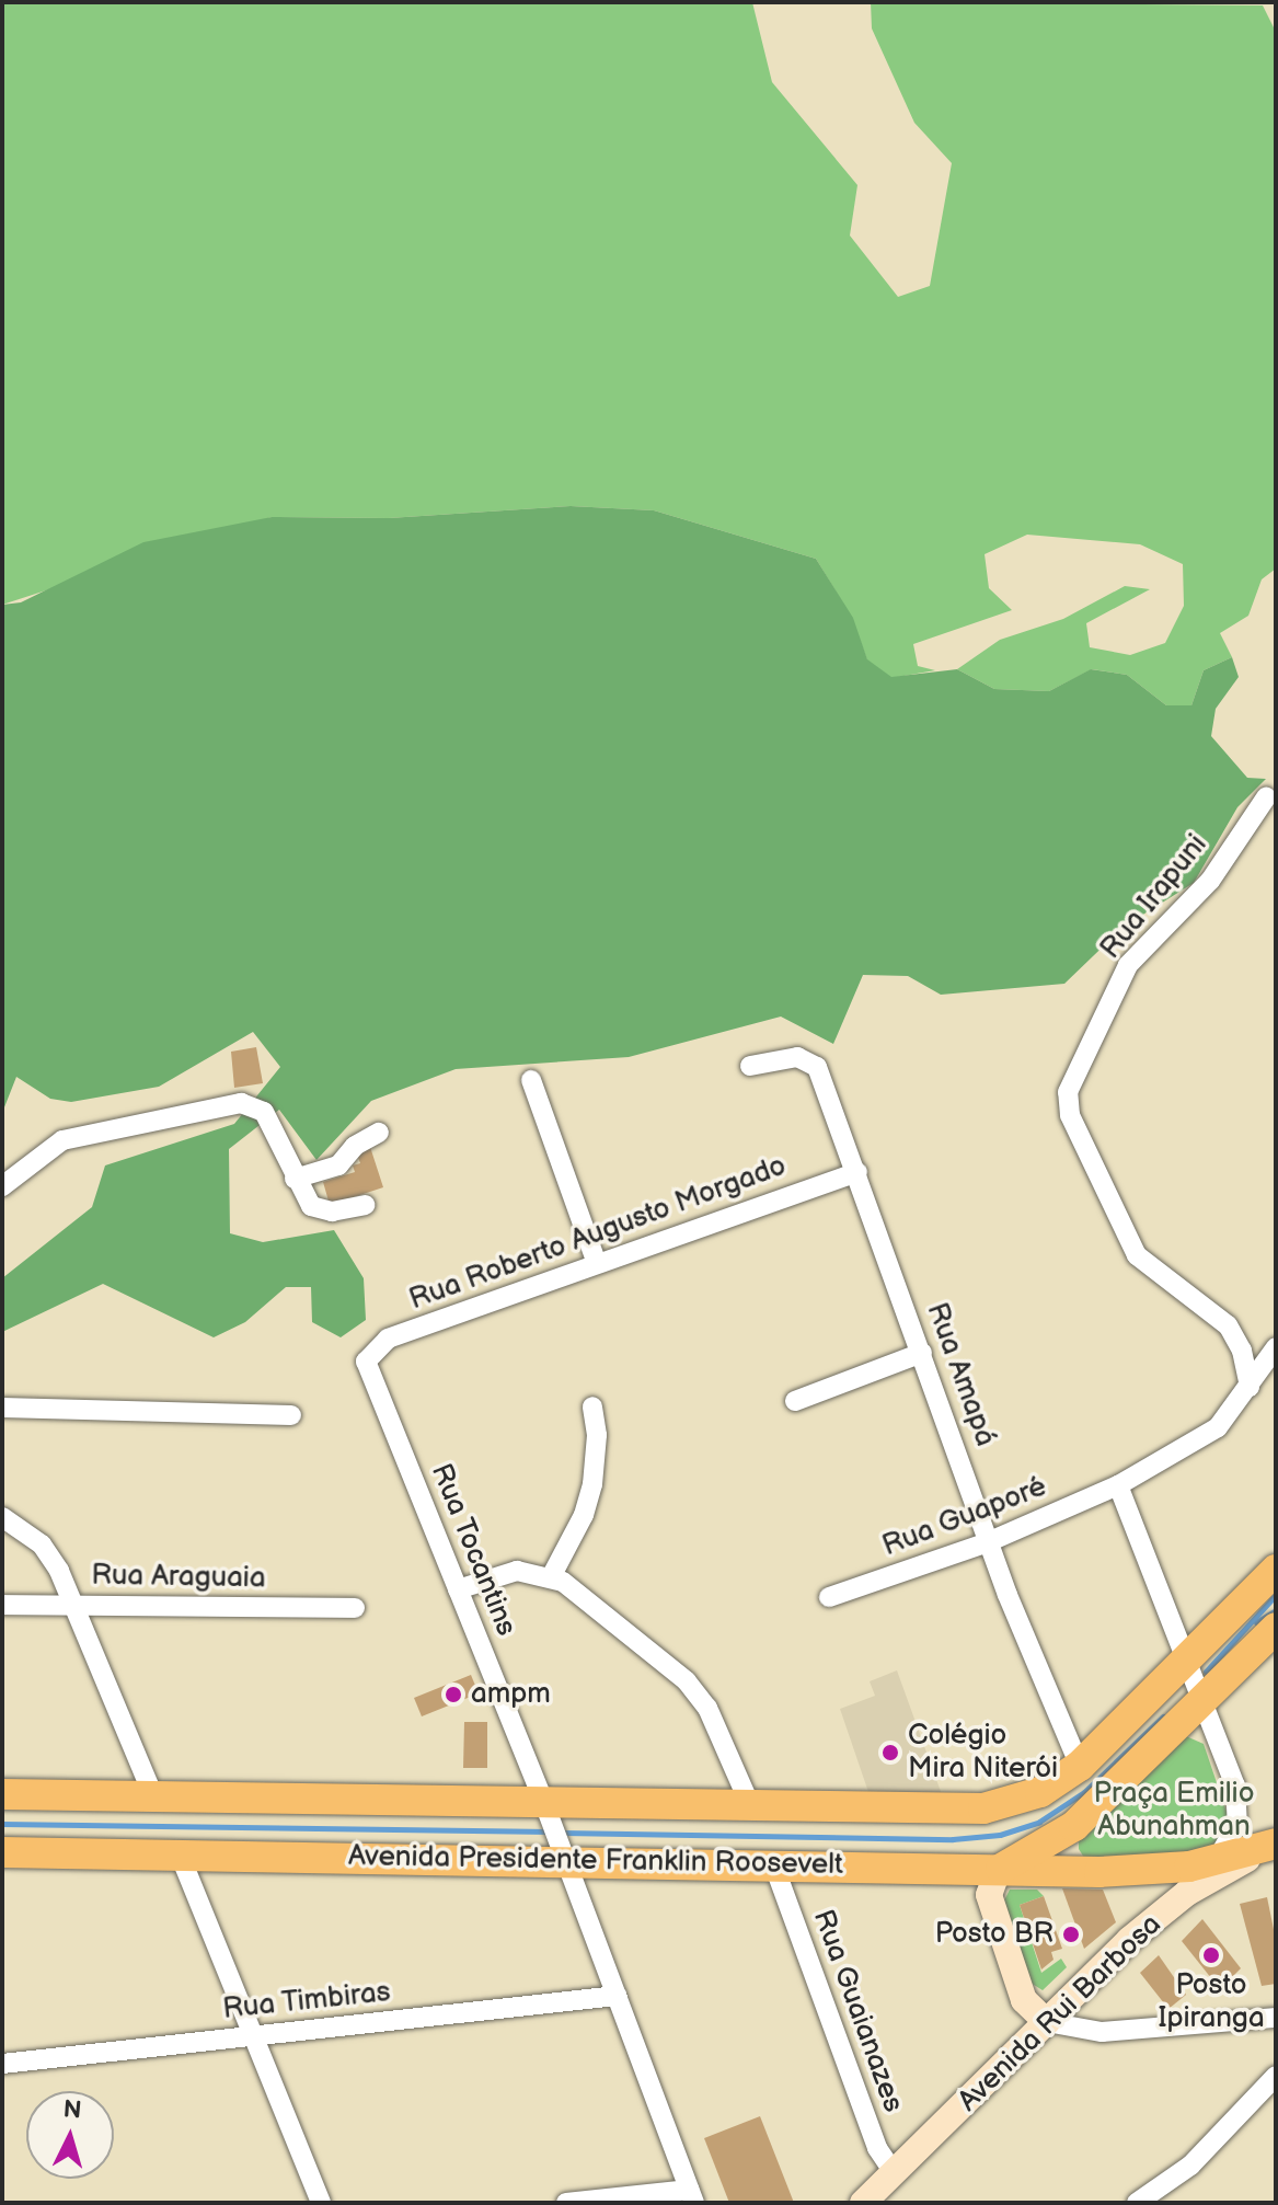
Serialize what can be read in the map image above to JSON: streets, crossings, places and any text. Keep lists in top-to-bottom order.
{
  "streets": {
    "main road": ["Avenida Presidente Franklin Roosevelt", "Avenida Rui Barbosa"],
    "street": [
      "Rua Irapuni",
      "Rua Roberto Augusto Morgado",
      "Rua Amapá",
      "Rua Guaporé",
      "Rua Tocantins",
      "Rua Araguaia",
      "Rua Timbiras",
      "Rua Guaianazes"
    ]
  },
  "crossings": [
    ["Rua Irapuni", "Rua Guaporé"],
    ["Rua Roberto Augusto Morgado", "Rua Amapá"],
    ["Rua Roberto Augusto Morgado", "Rua Tocantins"],
    ["Rua Amapá", "Rua Guaporé"],
    ["Rua Amapá", "Avenida Presidente Franklin Roosevelt"],
    ["Rua Tocantins", "Avenida Presidente Franklin Roosevelt"],
    ["Rua Tocantins", "Rua Timbiras"],
    ["Avenida Presidente Franklin Roosevelt", "Rua Guaianazes"],
    ["Avenida Presidente Franklin Roosevelt", "Avenida Rui Barbosa"],
    ["Rua Guaianazes", "Avenida Rui Barbosa"]
  ],
  "parks": ["Praça Emilio Abunahman"],
  "places": [
    "ampm",
    "Colégio Mira Niterói",
    "Posto BR",
    "Posto Ipiranga"
  ],
  "north": "top"
}
